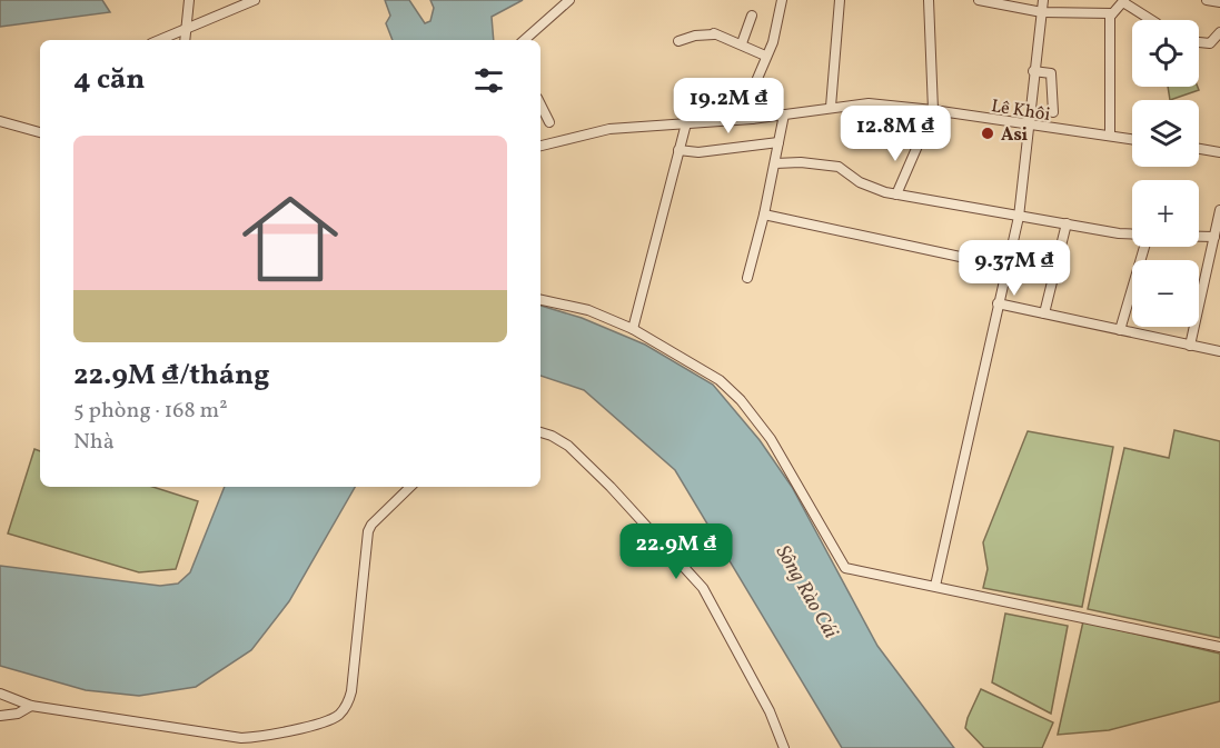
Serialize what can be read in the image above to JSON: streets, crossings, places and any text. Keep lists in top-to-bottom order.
{
  "streets": {
    "street": ["Lê Khôi"]
  },
  "water": ["Sông Rào Cái"],
  "places": ["Asi"],
  "page": {
    "map_buttons": ["+", "−"],
    "heading": "4 căn",
    "price": [
      "19.2M ₫",
      "12.8M ₫",
      "9.37M ₫",
      "22.9M ₫"
    ],
    "list": [
      {
        "name": "22.9M ₫/tháng",
        "note": "5 phòng · 168 m² · Nhà"
      }
    ]
  }
}
